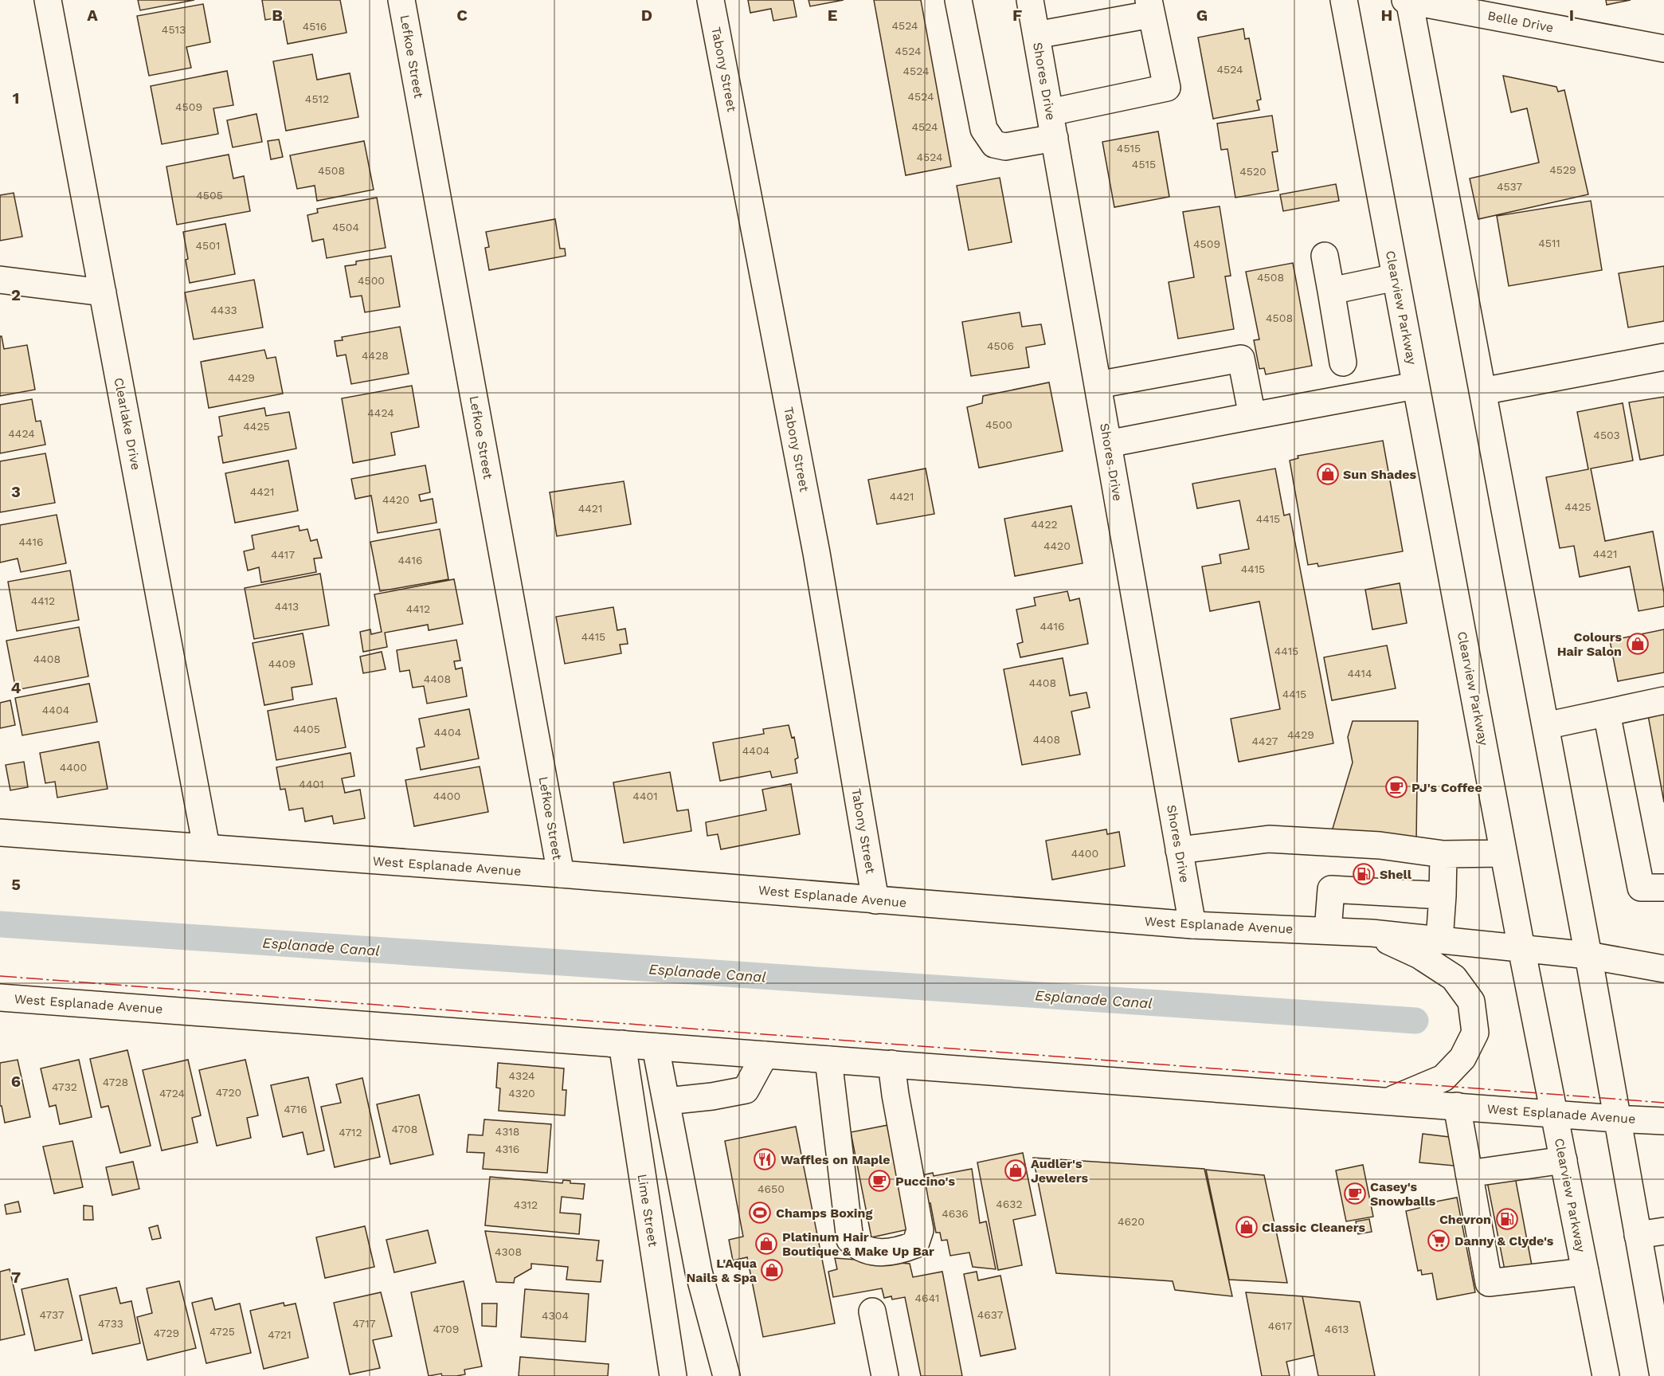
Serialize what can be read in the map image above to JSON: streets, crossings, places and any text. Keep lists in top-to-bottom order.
{
  "streets": {
    "street": [
      "Belle Drive",
      "Lefkoe Street",
      "Tabony Street",
      "Shores Drive",
      "Clearview Parkway",
      "Clearlake Drive",
      "West Esplanade Avenue",
      "Lime Street"
    ]
  },
  "crossings": [
    ["Lefkoe Street", "West Esplanade Avenue"],
    ["Tabony Street", "West Esplanade Avenue"],
    ["Shores Drive", "West Esplanade Avenue"],
    ["Clearview Parkway", "West Esplanade Avenue"],
    ["Clearlake Drive", "West Esplanade Avenue"],
    ["West Esplanade Avenue", "Lime Street"]
  ],
  "water": ["Esplanade Canal"],
  "places": {
    "shop": [
      "Sun Shades",
      "Colours Hair Salon",
      "Audler's Jewelers",
      "Classic Cleaners",
      "Platinum Hair Boutique & Make Up Bar",
      "L'Aqua Nails & Spa"
    ],
    "cafe": ["PJ's Coffee", "Puccino's", "Casey's Snowballs"],
    "fuel station": ["Shell", "Chevron"],
    "restaurant": ["Waffles on Maple"],
    "sports": ["Champs Boxing"],
    "supermarket": ["Danny & Clyde's"]
  },
  "house_numbers": [
    "4524",
    "4516",
    "4513",
    "4524",
    "4524",
    "4524",
    "4524",
    "4512",
    "4509",
    "4524",
    "4515",
    "4524",
    "4515",
    "4529",
    "4508",
    "4520",
    "4537",
    "4505",
    "4504",
    "4511",
    "4509",
    "4501",
    "4508",
    "4500",
    "4433",
    "4508",
    "4506",
    "4428",
    "4429",
    "4424",
    "4500",
    "4425",
    "4424",
    "4503",
    "4421",
    "4421",
    "4420",
    "4425",
    "4421",
    "4415",
    "4422",
    "4416",
    "4420",
    "4421",
    "4417",
    "4416",
    "4415",
    "4412",
    "4413",
    "4412",
    "4416",
    "4415",
    "4415",
    "4408",
    "4409",
    "4414",
    "4408",
    "4408",
    "4415",
    "4404",
    "4405",
    "4404",
    "4429",
    "4408",
    "4427",
    "4404",
    "4400",
    "4401",
    "4400",
    "4401",
    "4400",
    "4324",
    "4728",
    "4732",
    "4720",
    "4724",
    "4320",
    "4716",
    "4708",
    "4318",
    "4712",
    "4316",
    "4650",
    "4632",
    "4312",
    "4636",
    "4620",
    "4308",
    "4641",
    "4737",
    "4637",
    "4304",
    "4733",
    "4717",
    "4617",
    "4709",
    "4613",
    "4725",
    "4729",
    "4721"
  ],
  "grid": {
    "columns": [
      "A",
      "B",
      "C",
      "D",
      "E",
      "F",
      "G",
      "H",
      "I"
    ],
    "rows": [
      "1",
      "2",
      "3",
      "4",
      "5",
      "6",
      "7"
    ]
  }
}
